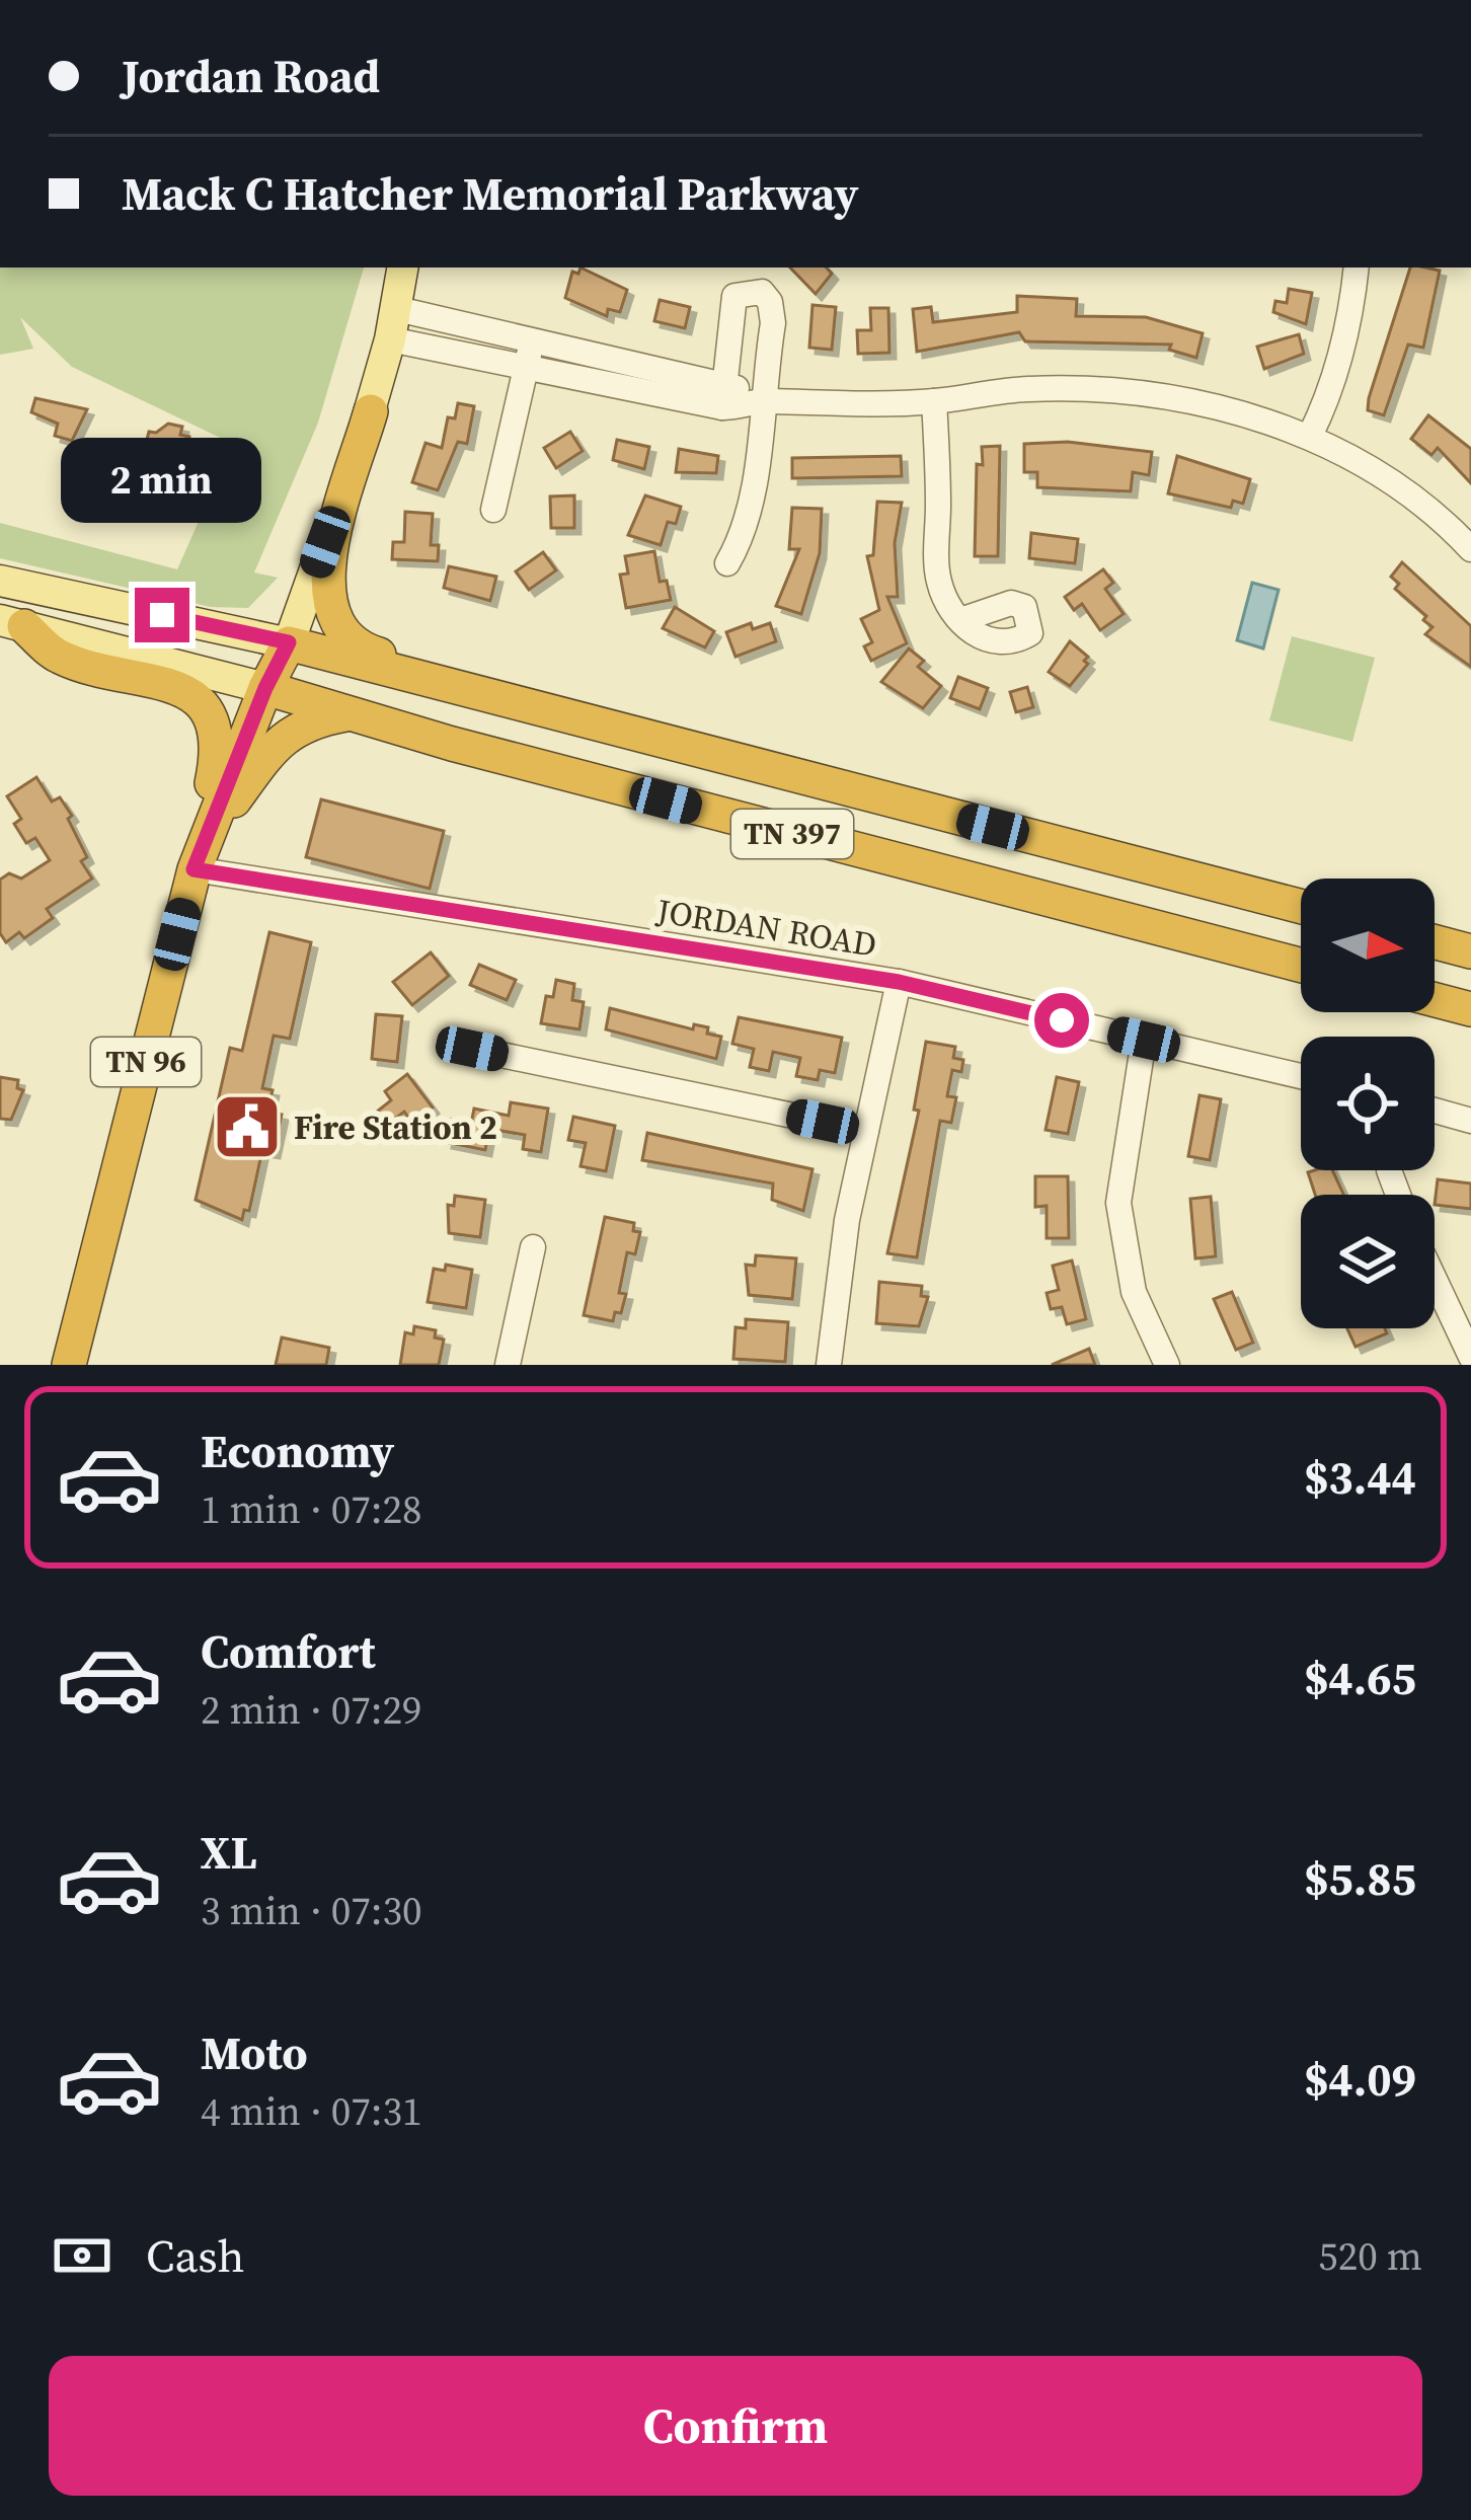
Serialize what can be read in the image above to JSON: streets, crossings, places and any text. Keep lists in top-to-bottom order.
{
  "streets": {
    "highway": ["TN 397", "TN 96"],
    "street": ["JORDAN ROAD"]
  },
  "crossings": [
    ["TN 397", "TN 96"],
    ["JORDAN ROAD", "TN 96"]
  ],
  "places": {
    "public building": ["Fire Station 2"]
  },
  "north": "right",
  "page": {
    "banner": ["Jordan Road", "Mack C Hatcher Memorial Parkway"],
    "bubble": "2 min",
    "list": [
      {
        "name": "Economy",
        "note": "1 min · 07:28",
        "value": "$3.44"
      },
      {
        "name": "Comfort",
        "note": "2 min · 07:29",
        "value": "$4.65"
      },
      {
        "name": "XL",
        "note": "3 min · 07:30",
        "value": "$5.85"
      },
      {
        "name": "Moto",
        "note": "4 min · 07:31",
        "value": "$4.09"
      }
    ],
    "pay": ["Cash", "520 m"],
    "buttons": "Confirm"
  }
}
